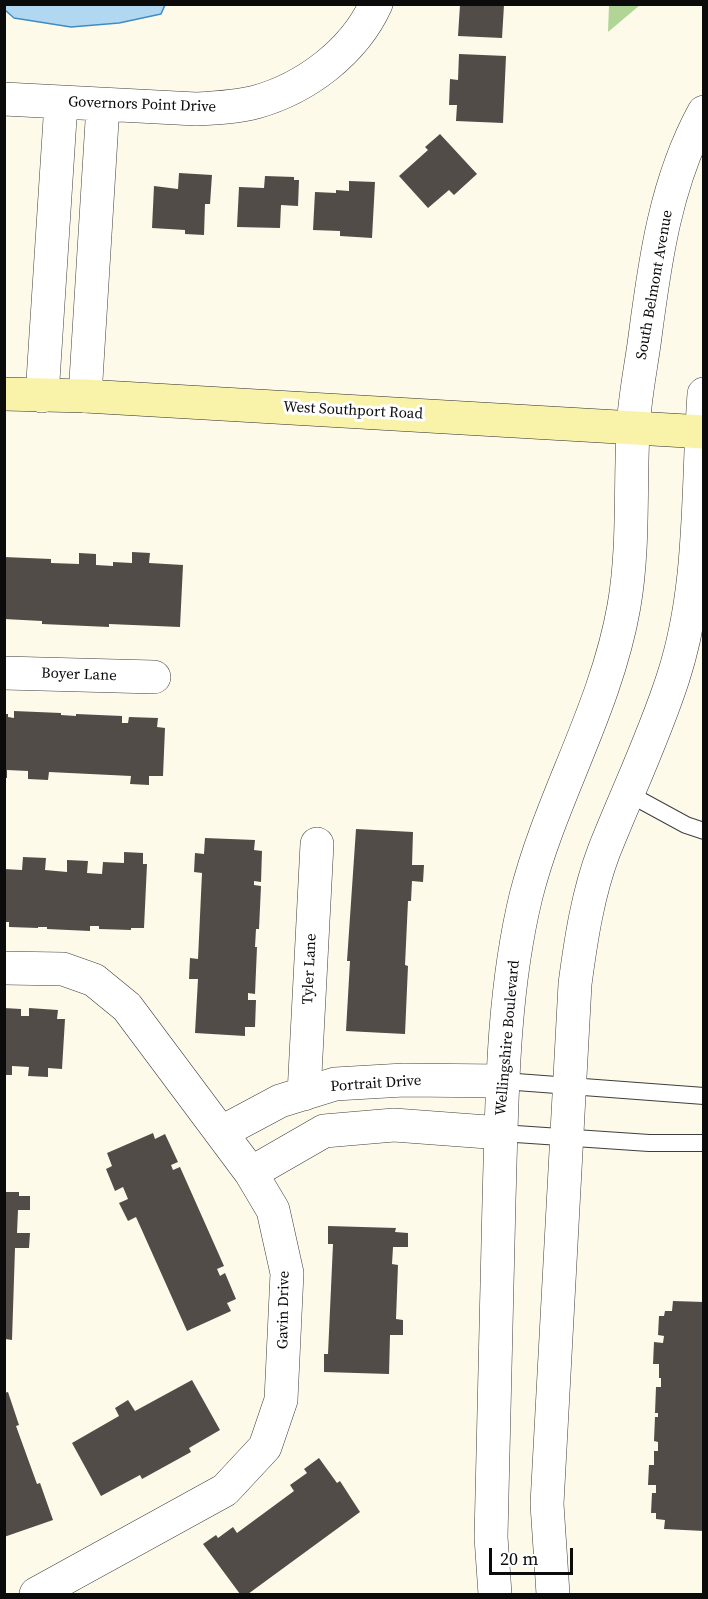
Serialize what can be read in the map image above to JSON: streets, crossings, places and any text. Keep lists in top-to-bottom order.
{
  "streets": {
    "main road": ["West Southport Road"],
    "street": [
      "Governors Point Drive",
      "South Belmont Avenue",
      "Boyer Lane",
      "Tyler Lane",
      "Wellingshire Boulevard",
      "Portrait Drive",
      "Gavin Drive"
    ]
  },
  "crossings": [
    ["South Belmont Avenue", "West Southport Road"],
    ["South Belmont Avenue", "Wellingshire Boulevard"],
    ["West Southport Road", "Wellingshire Boulevard"],
    ["Tyler Lane", "Portrait Drive"],
    ["Wellingshire Boulevard", "Portrait Drive"],
    ["Portrait Drive", "Gavin Drive"]
  ],
  "scale_bar": "20 m"
}
